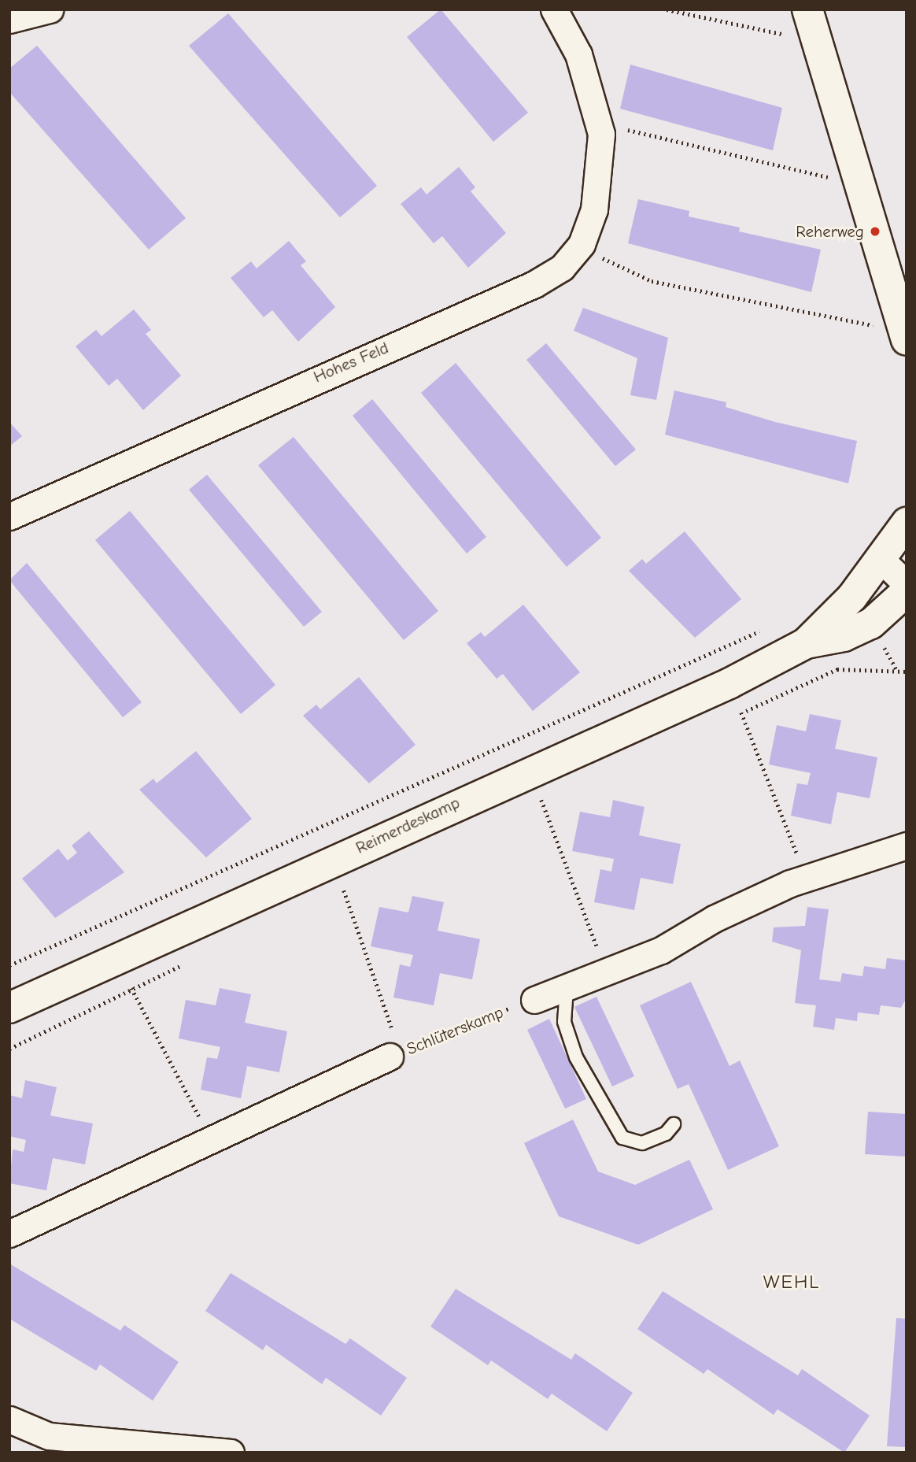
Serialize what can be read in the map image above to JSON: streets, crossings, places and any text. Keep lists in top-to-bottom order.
{
  "streets": {
    "main road": ["Reimerdeskamp"],
    "street": ["Hohes Feld", "Schlüterskamp"]
  },
  "districts": ["WEHL"],
  "places": ["Reherweg"]
}
